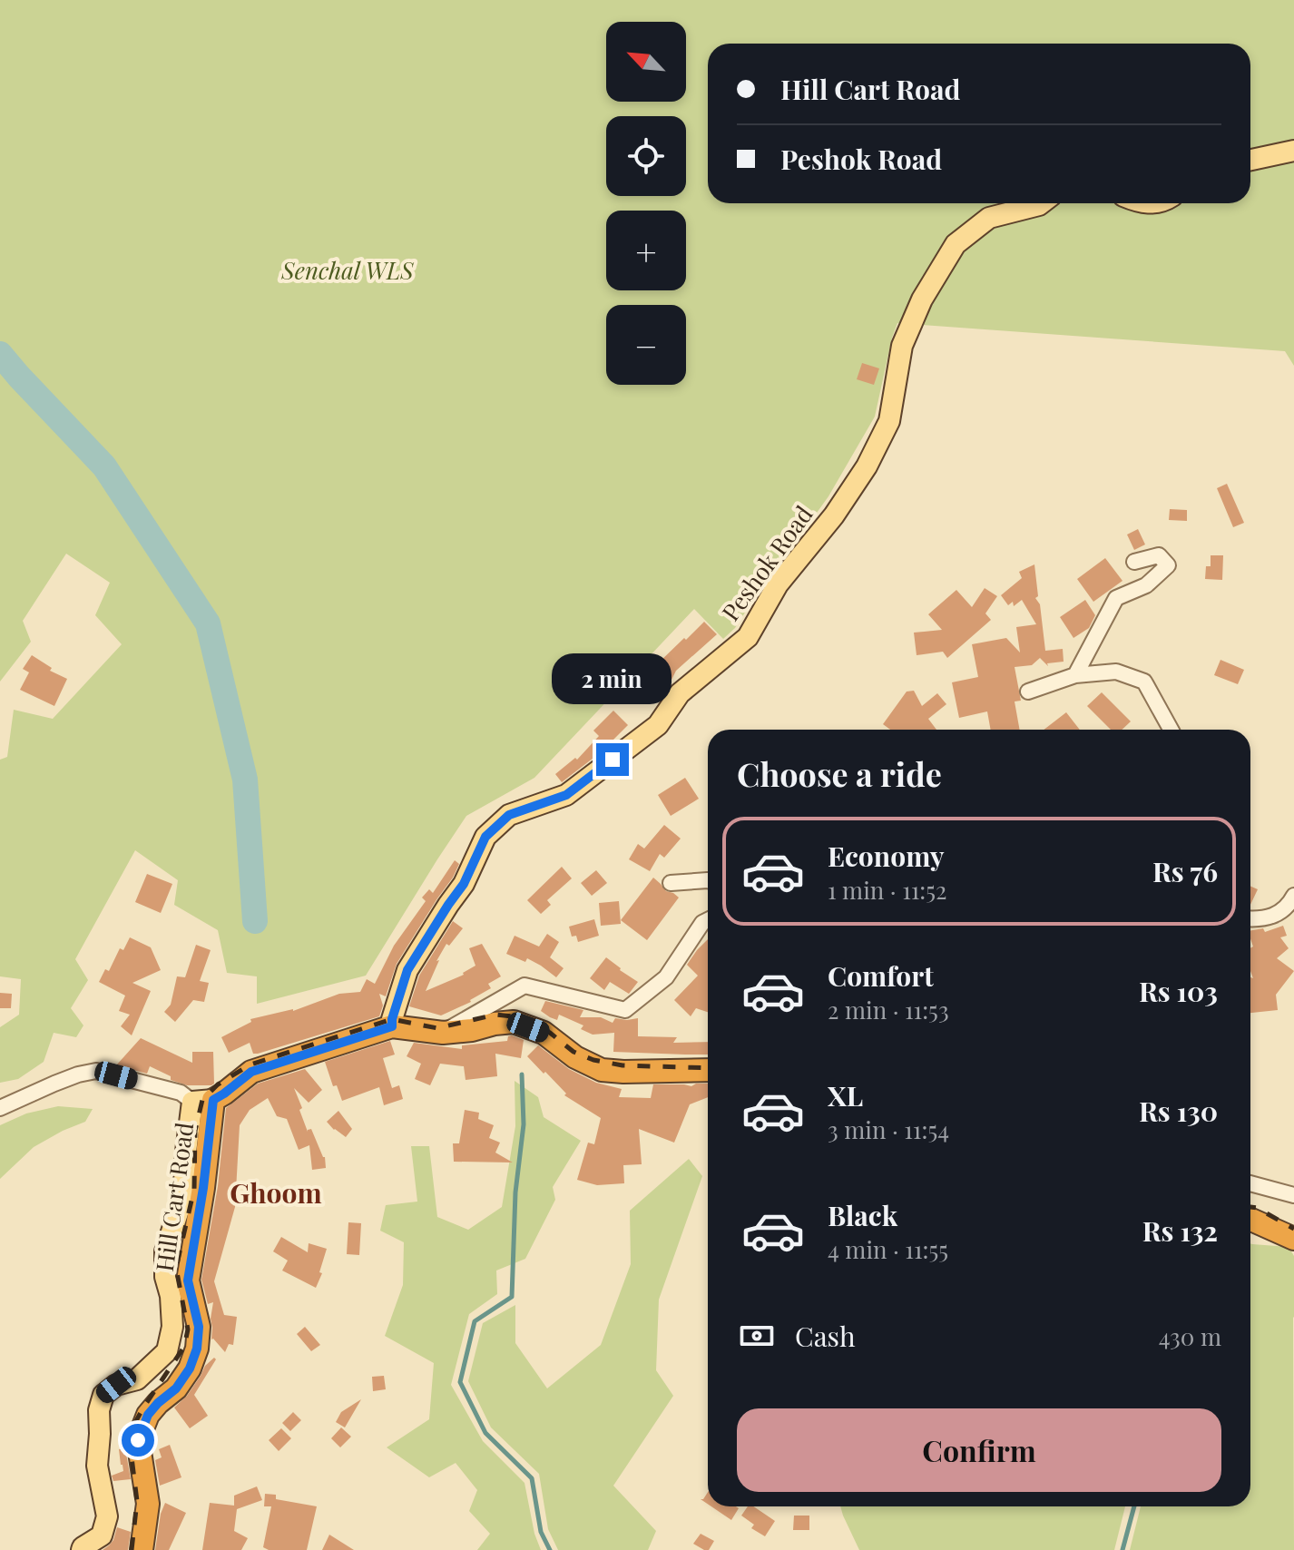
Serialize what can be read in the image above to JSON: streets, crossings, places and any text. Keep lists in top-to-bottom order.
{
  "streets": {
    "highway": ["Hill Cart Road"],
    "main road": ["Peshok Road"]
  },
  "crossings": [
    ["Peshok Road", "Hill Cart Road"]
  ],
  "districts": ["Ghoom"],
  "parks": ["Senchal WLS"],
  "north": "top left",
  "page": {
    "map_buttons": ["+", "−"],
    "banner": ["Hill Cart Road", "Peshok Road"],
    "bubble": "2 min",
    "heading": "Choose a ride",
    "list": [
      {
        "name": "Economy",
        "note": "1 min · 11:52",
        "value": "Rs 76"
      },
      {
        "name": "Comfort",
        "note": "2 min · 11:53",
        "value": "Rs 103"
      },
      {
        "name": "XL",
        "note": "3 min · 11:54",
        "value": "Rs 130"
      },
      {
        "name": "Black",
        "note": "4 min · 11:55",
        "value": "Rs 132"
      }
    ],
    "pay": ["Cash", "430 m"],
    "buttons": "Confirm"
  }
}
